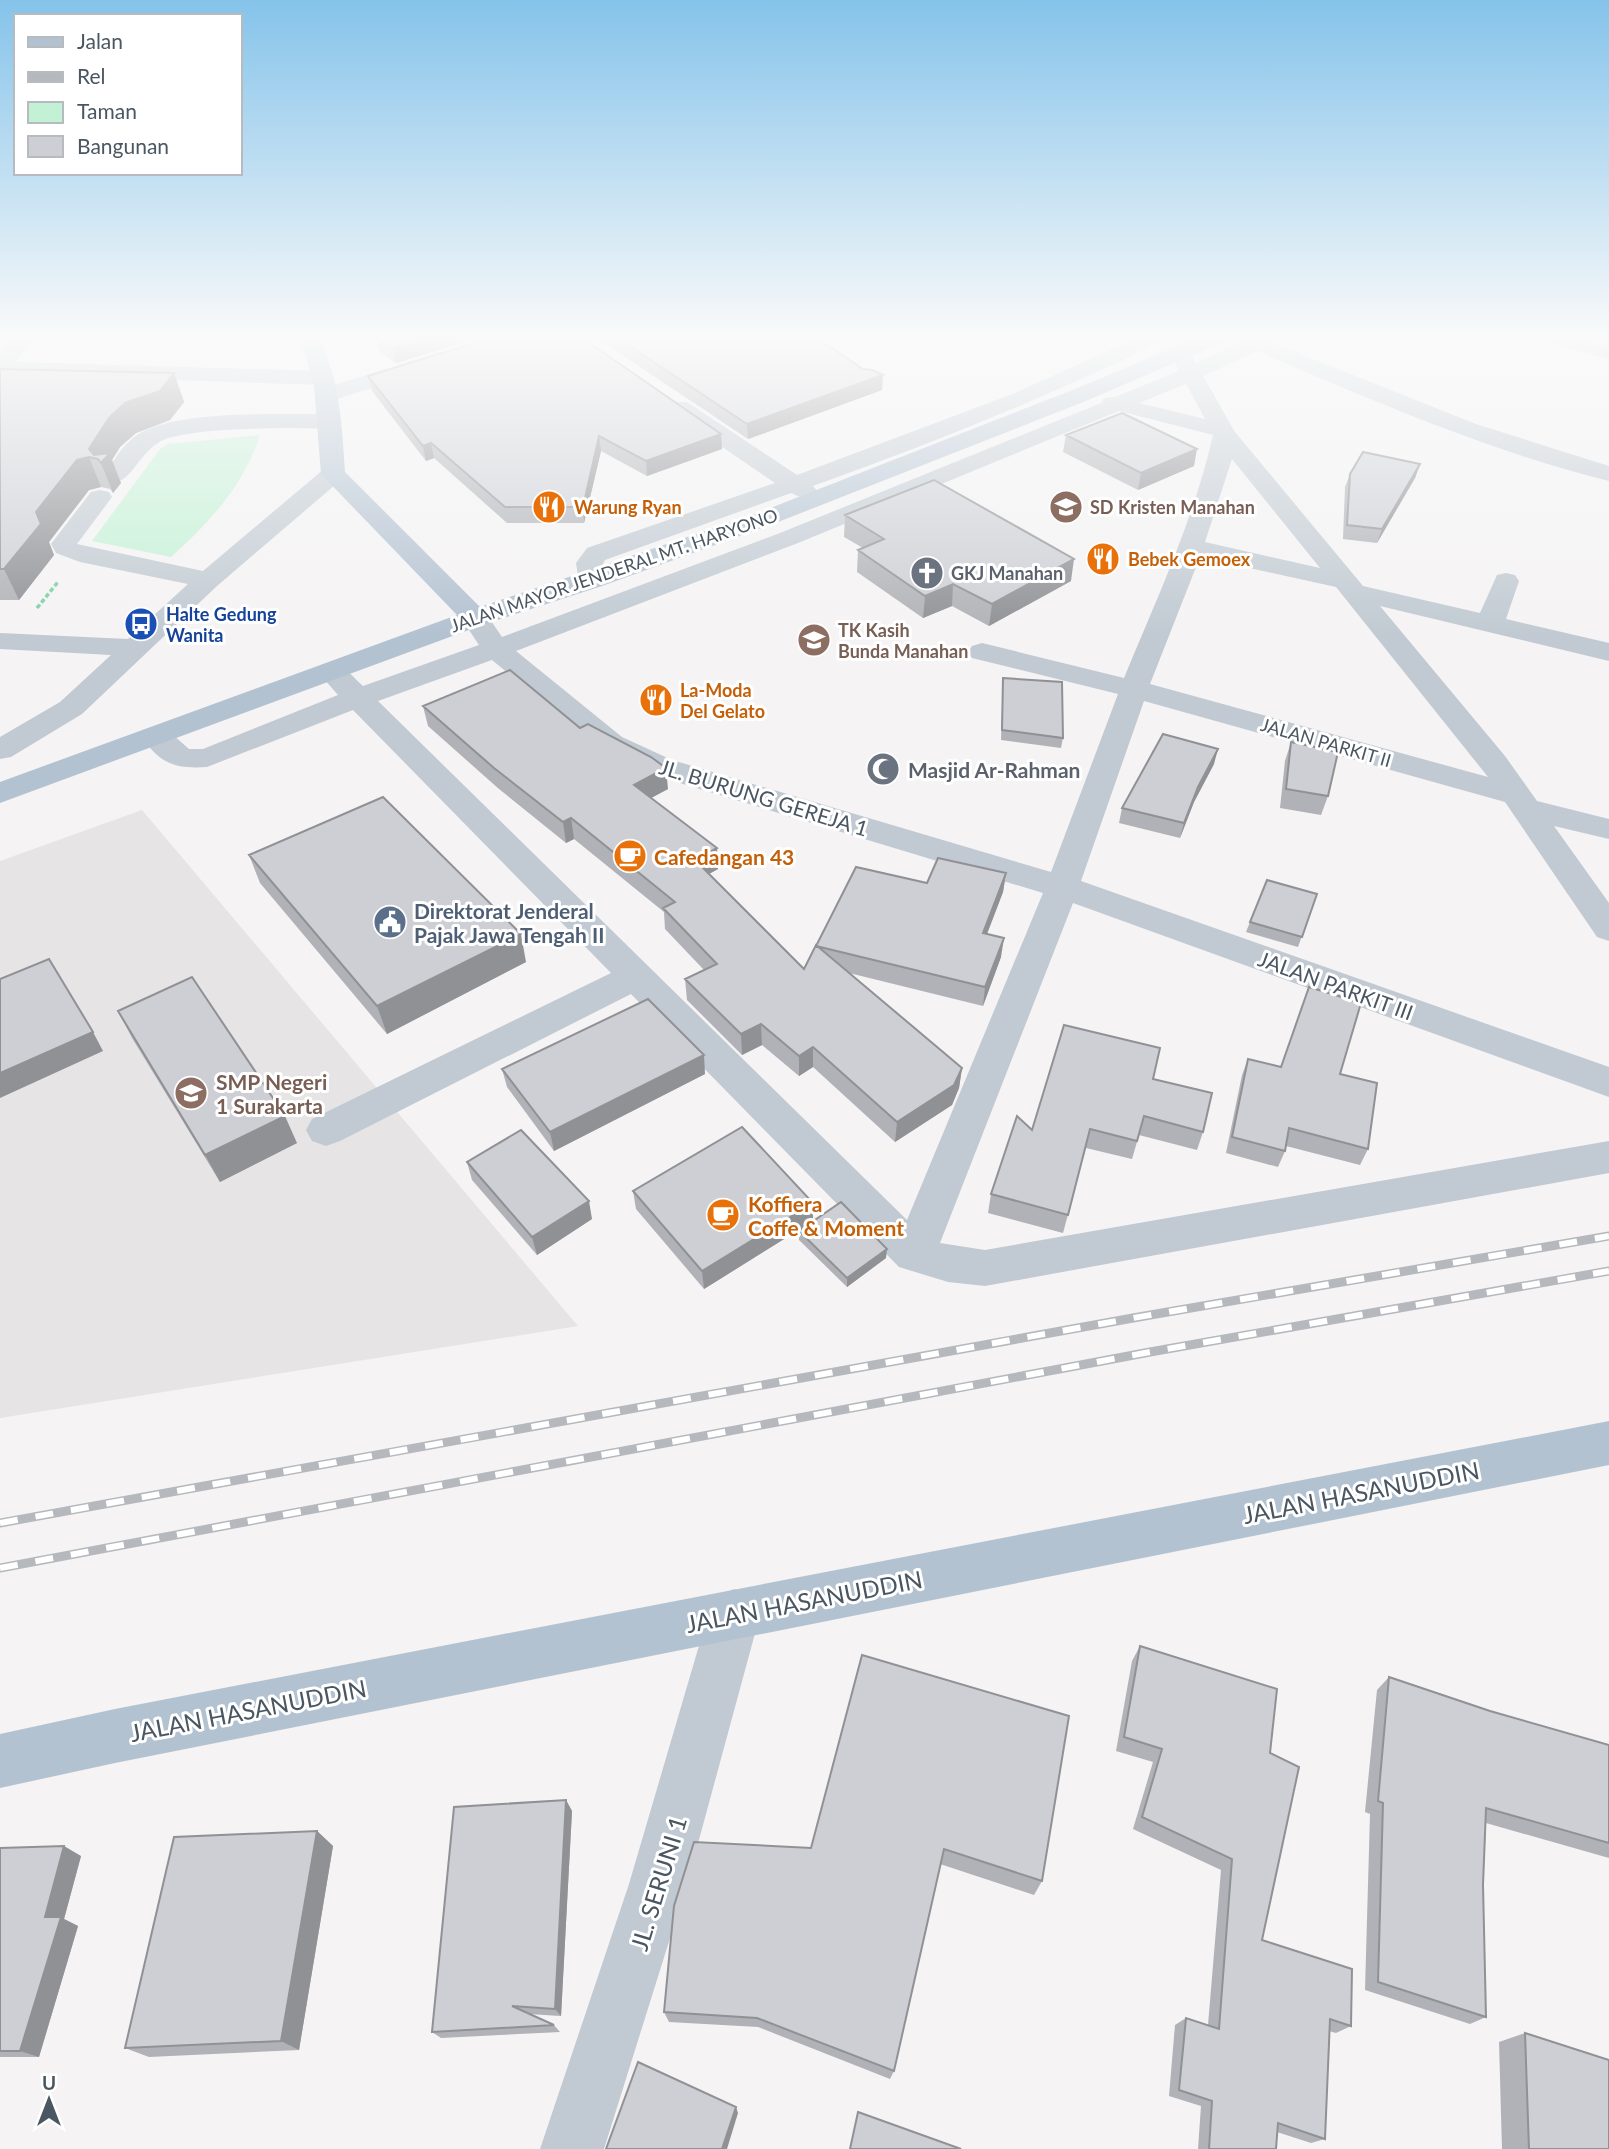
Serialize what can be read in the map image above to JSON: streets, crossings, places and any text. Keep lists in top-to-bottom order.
{
  "streets": {
    "main road": ["JALAN MAYOR JENDERAL MT. HARYONO", "JALAN HASANUDDIN"],
    "street": [
      "JALAN PARKIT II",
      "JL. BURUNG GEREJA 1",
      "JALAN PARKIT III",
      "JL. SERUNI 1"
    ]
  },
  "crossings": [
    ["JALAN MAYOR JENDERAL MT. HARYONO", "JL. BURUNG GEREJA 1"],
    ["JL. BURUNG GEREJA 1", "JALAN PARKIT III"],
    ["JALAN HASANUDDIN", "JL. SERUNI 1"]
  ],
  "places": {
    "restaurant": ["Warung Ryan", "Bebek Gemoex", "La-Moda Del Gelato"],
    "school or university": ["SD Kristen Manahan", "TK Kasih Bunda Manahan", "SMP Negeri 1 Surakarta"],
    "church": ["GKJ Manahan"],
    "bus stop": ["Halte Gedung Wanita"],
    "mosque": ["Masjid Ar-Rahman"],
    "cafe": ["Cafedangan 43", "Koffiera Coffe & Moment"],
    "public building": ["Direktorat Jenderal Pajak Jawa Tengah II"]
  },
  "legend": [
    "Jalan",
    "Rel",
    "Taman",
    "Bangunan"
  ],
  "north": "top"
}
